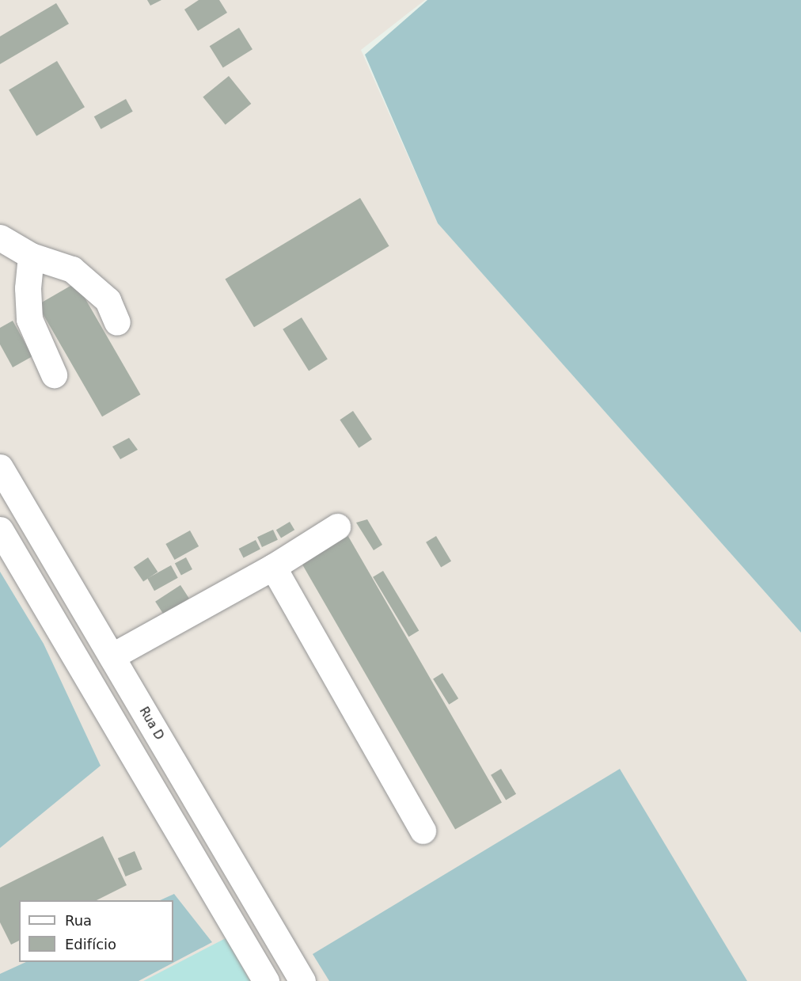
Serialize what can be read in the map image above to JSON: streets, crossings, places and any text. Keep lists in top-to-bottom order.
{
  "streets": {
    "street": ["Rua D"]
  },
  "legend": ["Rua", "Edifício"]
}
